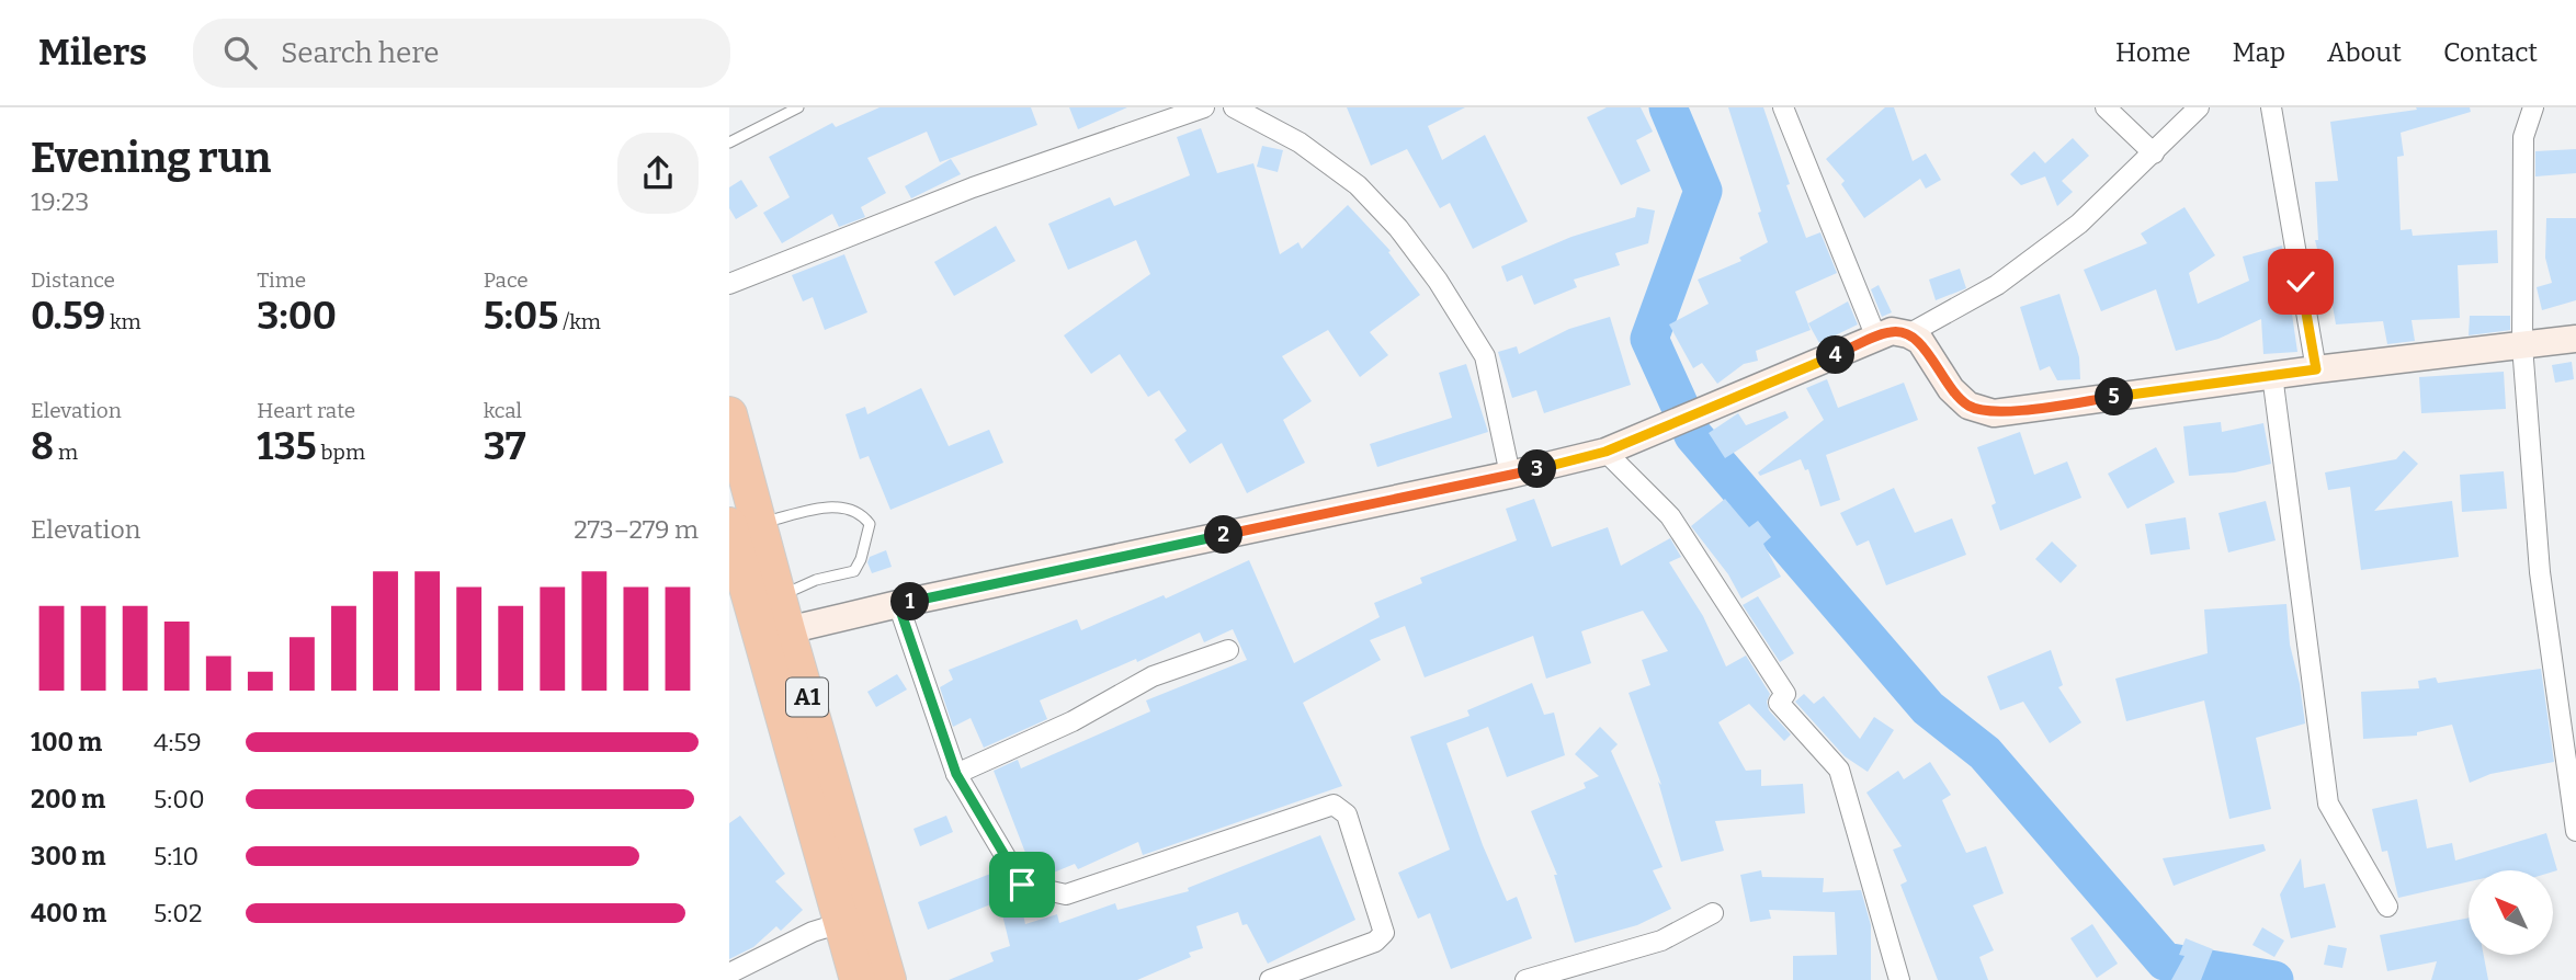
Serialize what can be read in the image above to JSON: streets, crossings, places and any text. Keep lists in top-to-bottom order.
{
  "streets": {
    "highway": ["A1"]
  },
  "north": "top left",
  "page": {
    "header": "Milers",
    "search": "Search here",
    "nav": [
      "Home",
      "Map",
      "About",
      "Contact"
    ],
    "heading": ["Evening run", "19:23"],
    "stats": [
      ["Distance", "0.59 km"],
      ["Time", "3:00"],
      ["Pace", "5:05 /km"],
      ["Elevation", "8 m"],
      ["Heart rate", "135 bpm"],
      ["kcal", "37"]
    ],
    "pins": [
      "4",
      "5",
      "3",
      "2",
      "1"
    ],
    "chart": ["Elevation", "273–279 m"],
    "list": [
      {
        "name": "100 m",
        "note": "4:59"
      },
      {
        "name": "200 m",
        "note": "5:00"
      },
      {
        "name": "300 m",
        "note": "5:10"
      },
      {
        "name": "400 m",
        "note": "5:02"
      }
    ]
  }
}
